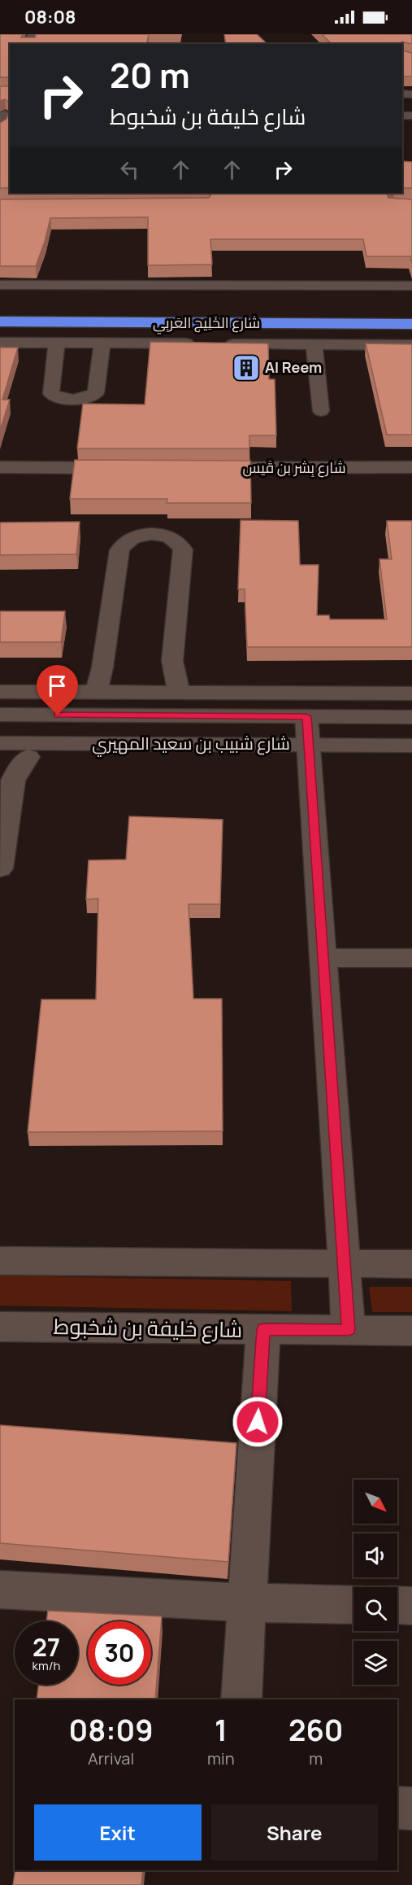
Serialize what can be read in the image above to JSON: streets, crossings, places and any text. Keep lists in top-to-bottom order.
{
  "streets": {
    "highway": ["شارع الخَلِيج العَربِي"],
    "street": ["شارع بِشر بن قَيس", "شارع شبيب بن سعيد المهيري", "شارع خليفة بن شخبوط"]
  },
  "places": {
    "building": ["Al Reem"]
  },
  "north": "bottom right",
  "page": {
    "status": "08:08",
    "turn": ["20 m", "شارع خليفة بن شخبوط"],
    "speed": "27 km/h",
    "limit": "30",
    "eta": [
      "08:09",
      "Arrival",
      "1",
      "min",
      "260",
      "m"
    ],
    "buttons": ["Exit", "Share"]
  }
}
